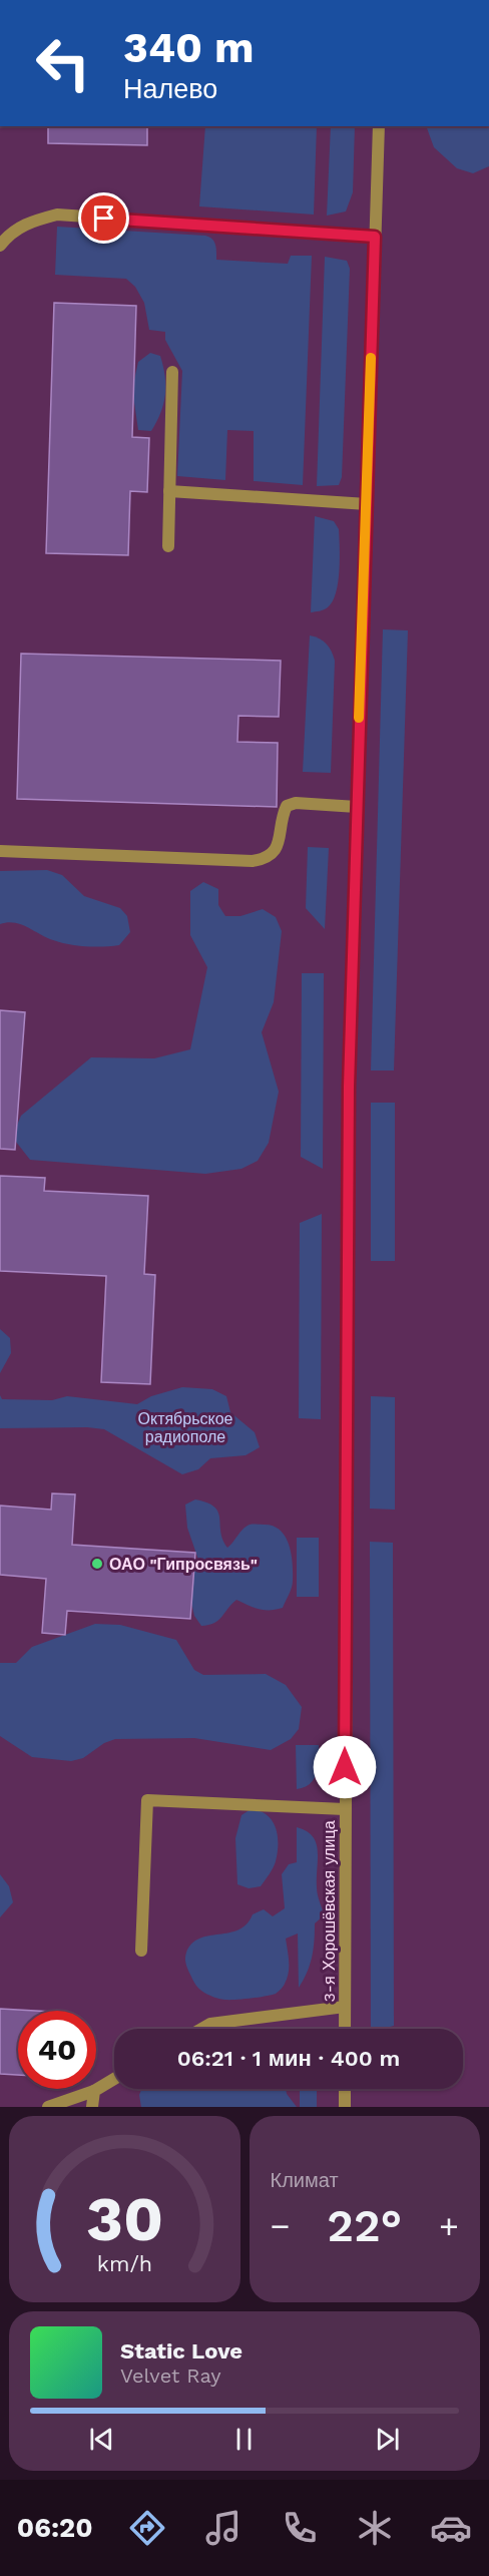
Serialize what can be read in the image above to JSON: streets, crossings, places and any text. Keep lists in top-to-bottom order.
{
  "streets": {
    "street": ["3-я Хорошёвская улица"]
  },
  "parks": ["Октябрьское радиополе"],
  "places": ["ОАО \"Гипросвязь\""],
  "page": {
    "turn": ["340 m", "Налево"],
    "limit": "40",
    "trip": "06:21 · 1 мин · 400 m",
    "tile": "Климат",
    "heat": ["−", "22°", "+"],
    "song": ["Static Love", "Velvet Ray"],
    "tabs": "06:20",
    "gauge": ["30", "km/h"]
  }
}
